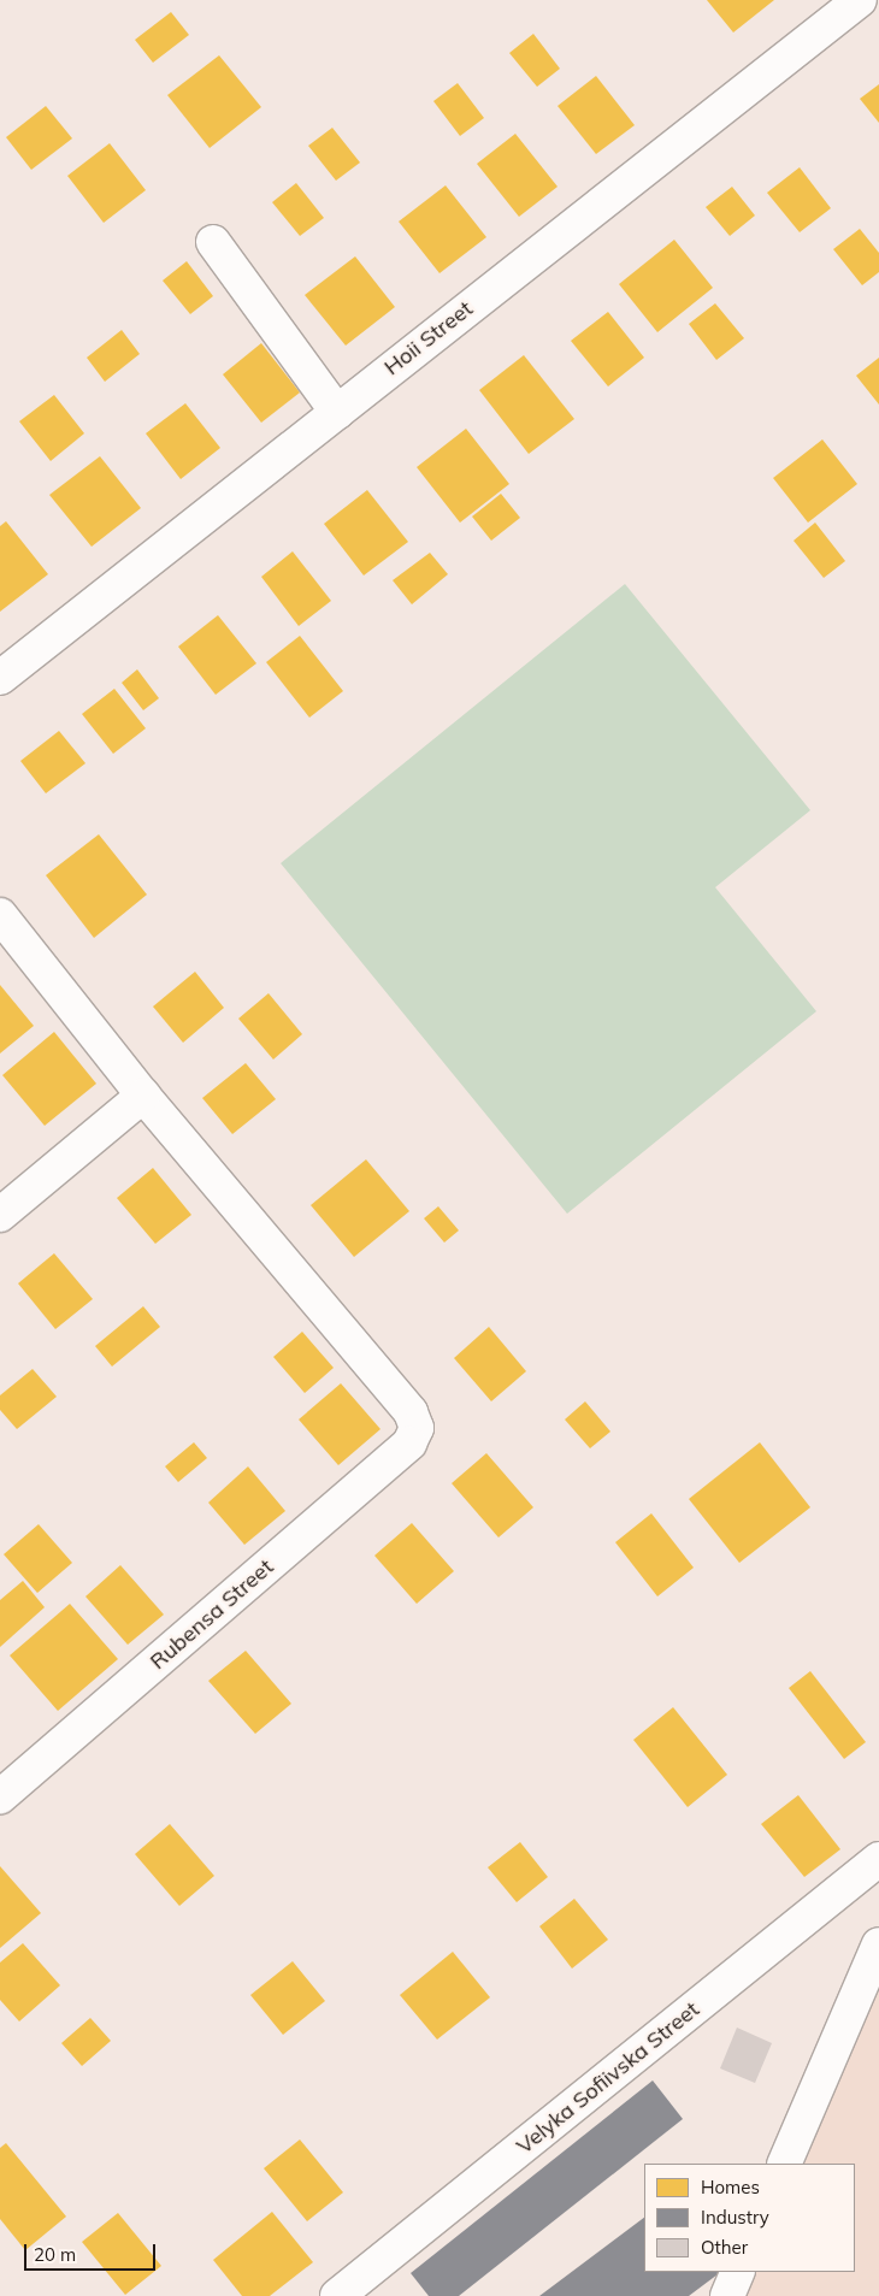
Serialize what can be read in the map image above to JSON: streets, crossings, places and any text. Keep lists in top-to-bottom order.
{
  "streets": {
    "street": ["Hoii Street", "Rubensa Street", "Velyka Sofiivska Street"]
  },
  "legend": ["Homes", "Industry", "Other"],
  "scale_bar": "20 m"
}
